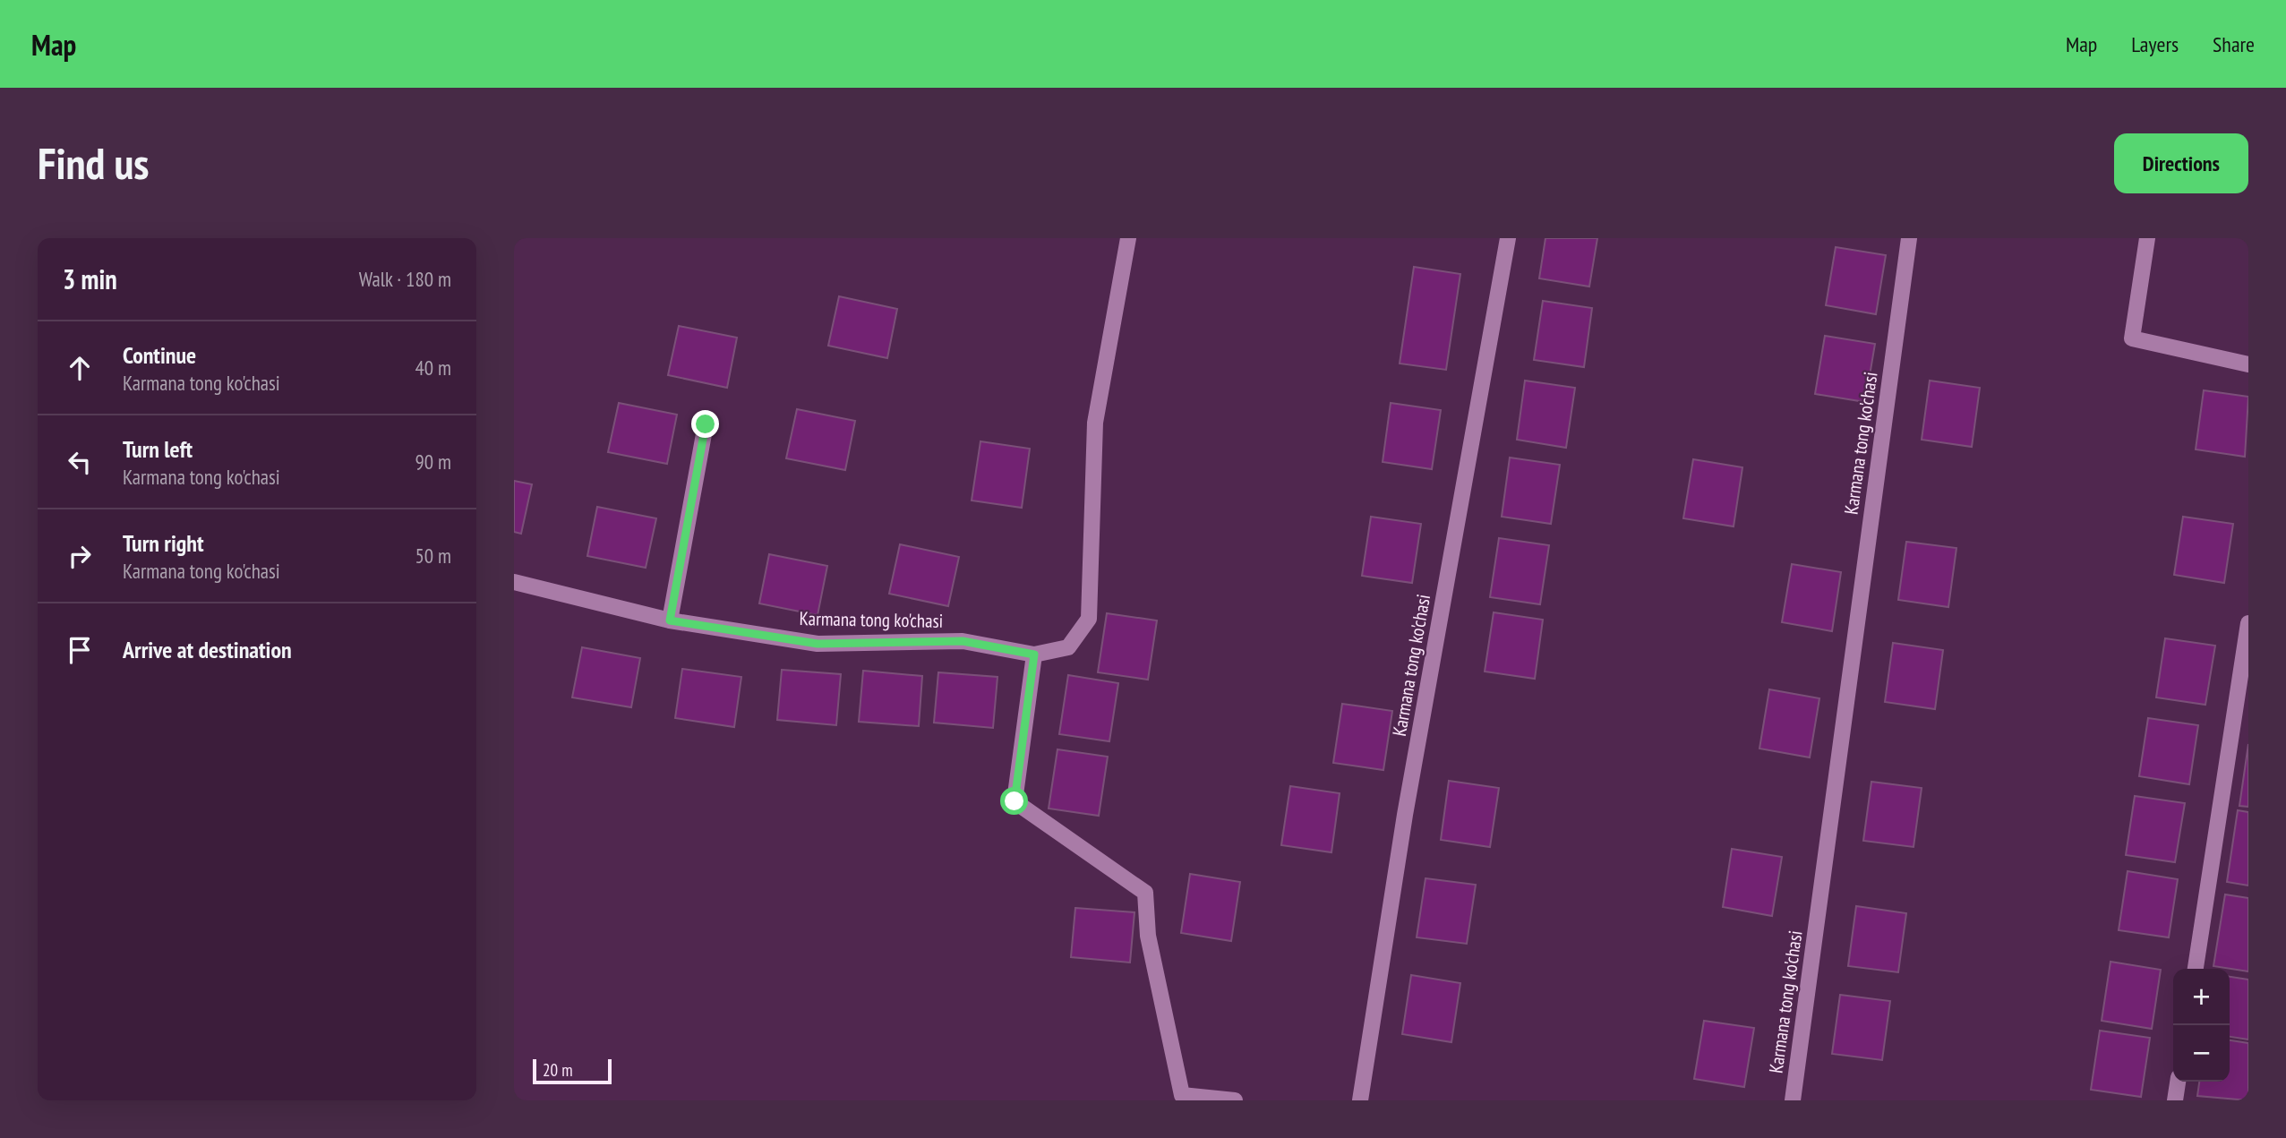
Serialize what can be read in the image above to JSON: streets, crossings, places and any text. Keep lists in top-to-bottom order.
{
  "streets": {
    "street": ["Karmana tong ko'chasi"]
  },
  "scale_bar": "20 m",
  "page": {
    "header": "Map",
    "nav": ["Map", "Layers", "Share"],
    "buttons": "Directions",
    "title": "Find us",
    "heading": ["3 min", "Walk · 180 m"],
    "list": [
      ["Continue", "Karmana tong ko'chasi", "40 m"],
      ["Turn left", "Karmana tong ko'chasi", "90 m"],
      ["Turn right", "Karmana tong ko'chasi", "50 m"],
      "Arrive at destination"
    ],
    "map_buttons": ["+", "−"],
    "scale": "20 m"
  }
}
